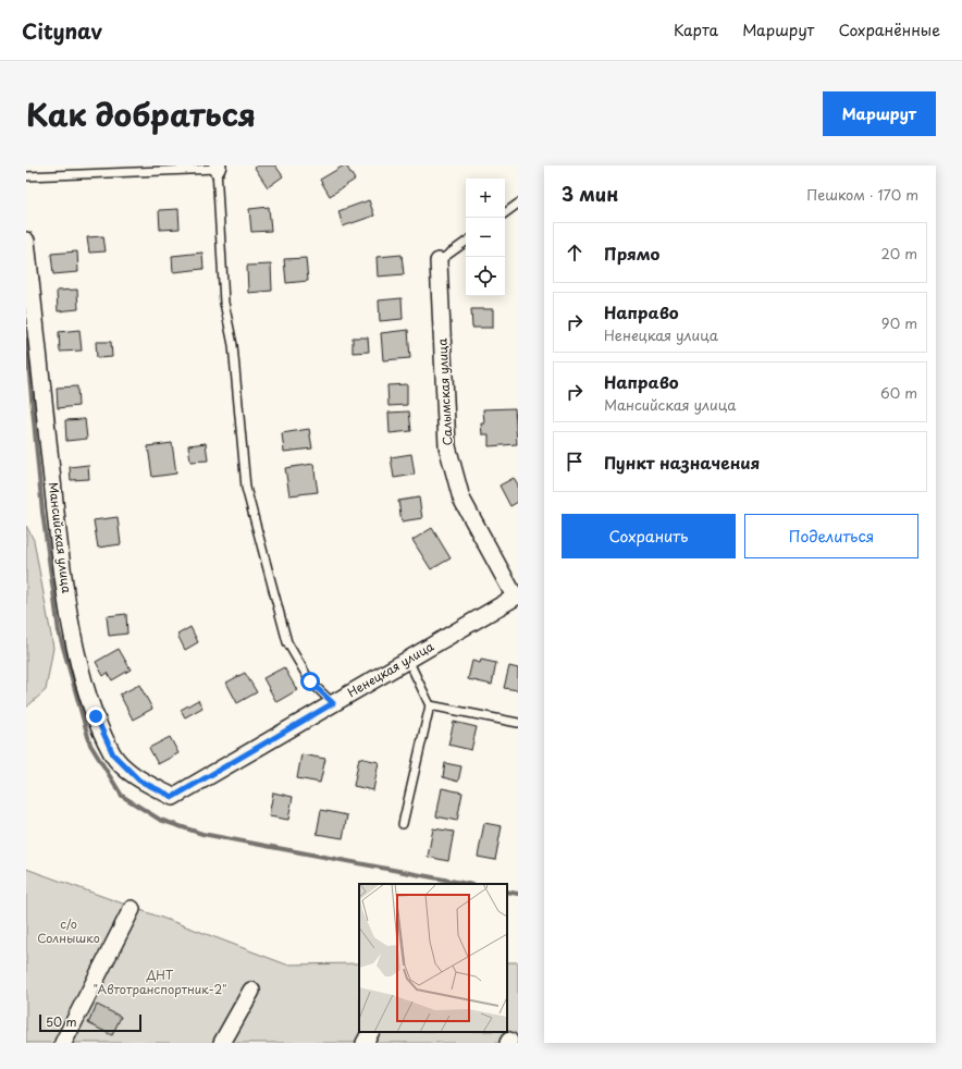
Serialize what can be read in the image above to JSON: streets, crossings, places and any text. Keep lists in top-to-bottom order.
{
  "streets": {
    "street": ["Салымская улица", "Мансийская улица", "Ненецкая улица"]
  },
  "crossings": [
    ["Салымская улица", "Ненецкая улица"],
    ["Мансийская улица", "Ненецкая улица"]
  ],
  "parks": ["с/о Солнышко", "ДНТ \"Автотранспортник-2\""],
  "scale_bar": "50 m",
  "page": {
    "header": "Citynav",
    "nav": ["Карта", "Маршрут", "Сохранённые"],
    "title": "Как добраться",
    "buttons": [
      "Маршрут",
      ["Сохранить", "Поделиться"]
    ],
    "heading": ["3 мин", "Пешком · 170 m"],
    "map_buttons": ["+", "−"],
    "list": [
      ["Прямо", "20 m"],
      ["Направо", "Ненецкая улица", "90 m"],
      ["Направо", "Мансийская улица", "60 m"],
      "Пункт назначения"
    ],
    "scale": "50 m"
  }
}
